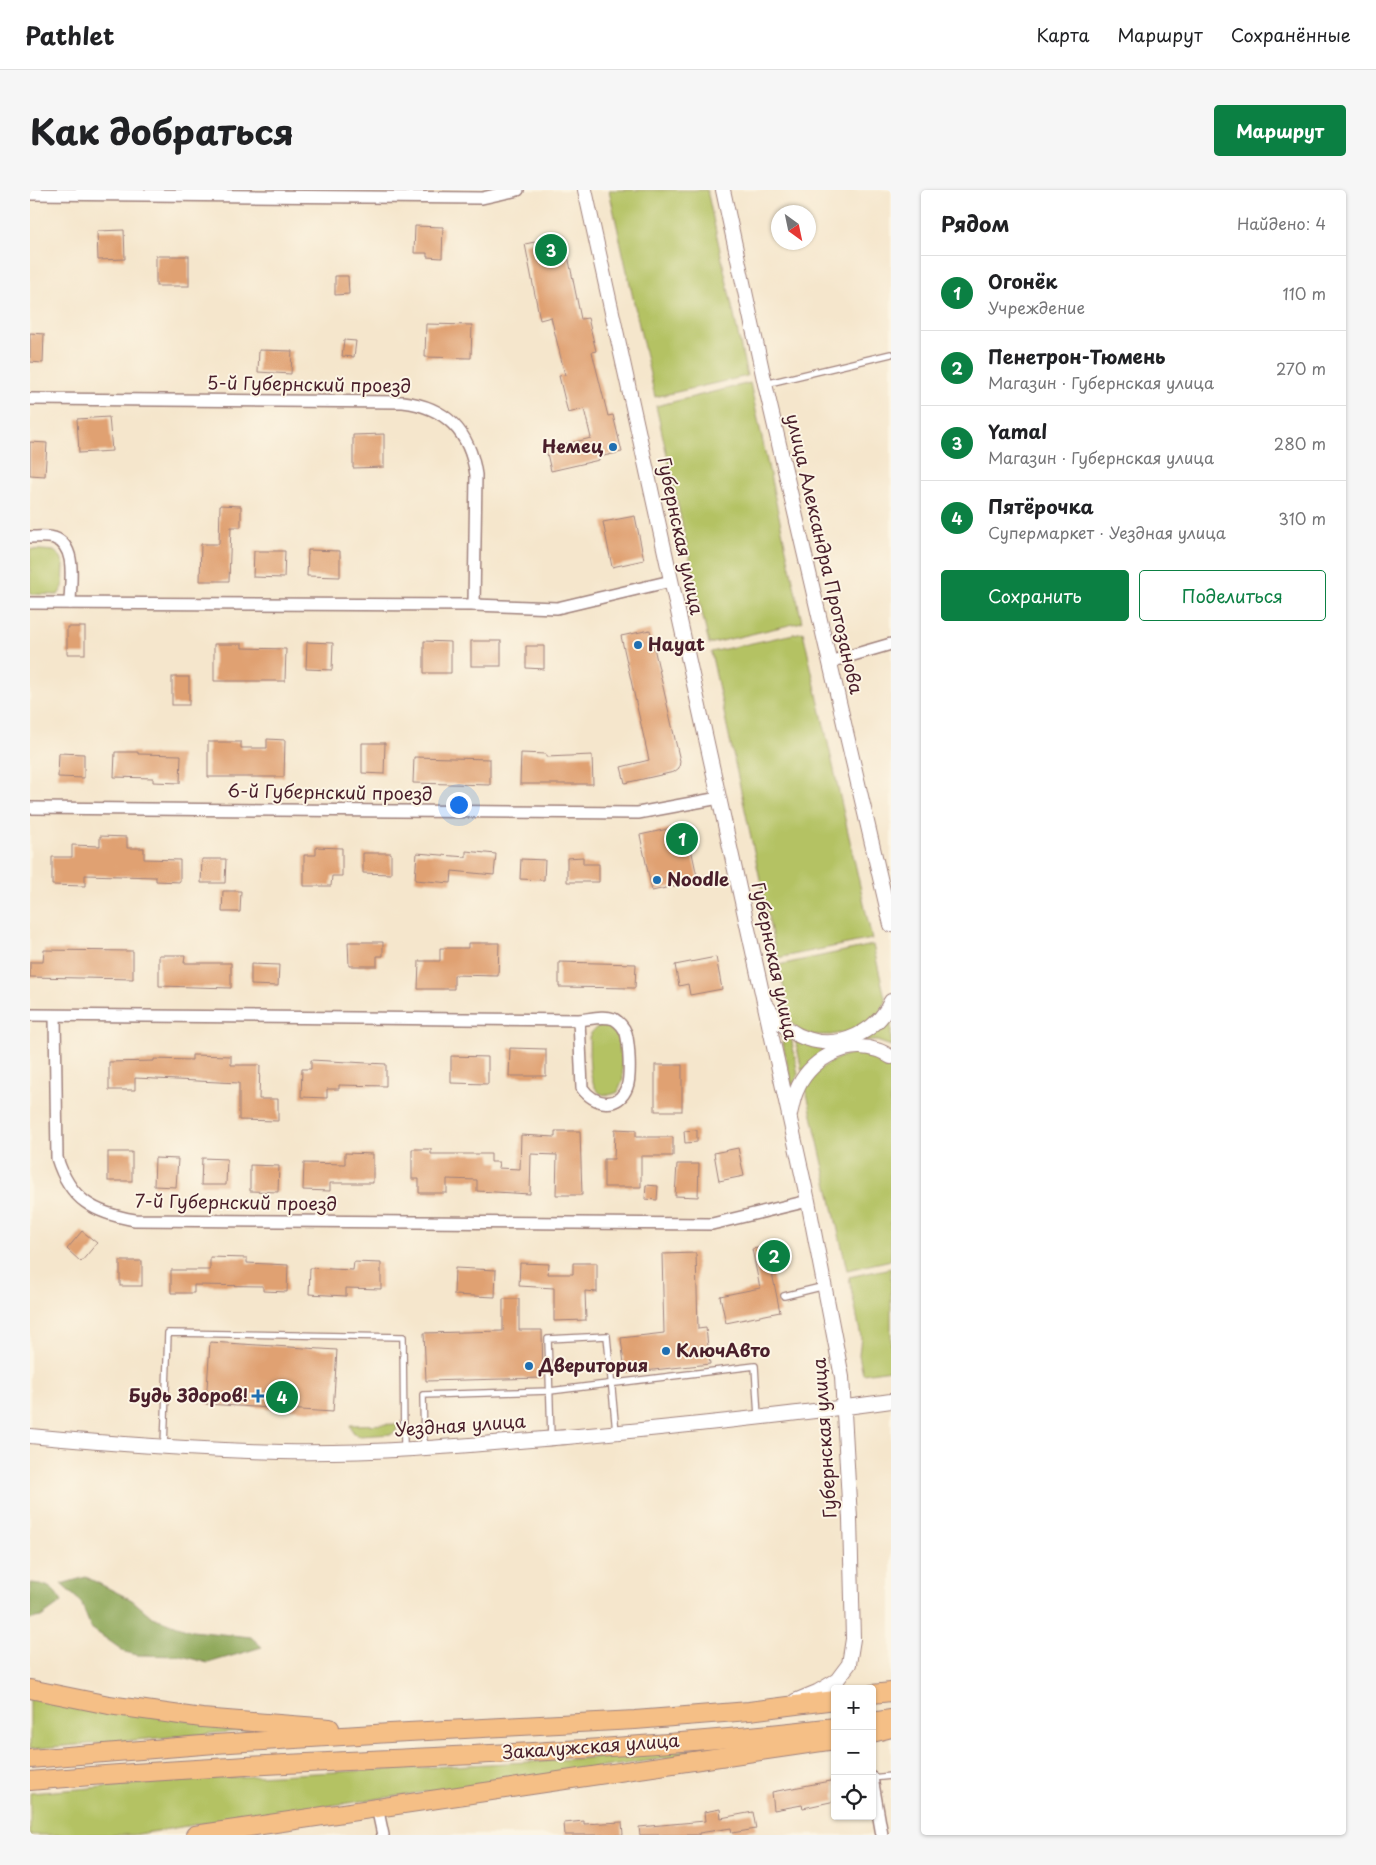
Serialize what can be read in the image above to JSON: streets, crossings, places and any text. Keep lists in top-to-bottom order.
{
  "streets": {
    "main road": ["Закалужская улица"],
    "street": [
      "5-й Губернский проезд",
      "Губернская улица",
      "улица Александра Протозанова",
      "6-й Губернский проезд",
      "7-й Губернский проезд",
      "Уездная улица"
    ]
  },
  "crossings": [
    ["Губернская улица", "6-й Губернский проезд"],
    ["Губернская улица", "7-й Губернский проезд"],
    ["Губернская улица", "Уездная улица"]
  ],
  "places": {
    "other": [
      "Немец",
      "Hayat",
      "Noodle",
      "КлючАвто",
      "Дверитория"
    ],
    "health": ["Будь Здоров!"]
  },
  "north": "bottom right",
  "page": {
    "header": "Pathlet",
    "nav": ["Карта", "Маршрут", "Сохранённые"],
    "title": "Как добраться",
    "buttons": [
      "Маршрут",
      ["Сохранить", "Поделиться"]
    ],
    "heading": ["Рядом", "Найдено: 4"],
    "pins": [
      "3",
      "1",
      "2",
      "4"
    ],
    "list": [
      {
        "mark": "1",
        "name": "Огонёк",
        "note": "Учреждение",
        "value": "110 m"
      },
      {
        "mark": "2",
        "name": "Пенетрон-Тюмень",
        "note": "Магазин · Губернская улица",
        "value": "270 m"
      },
      {
        "mark": "3",
        "name": "Yamal",
        "note": "Магазин · Губернская улица",
        "value": "280 m"
      },
      {
        "mark": "4",
        "name": "Пятёрочка",
        "note": "Супермаркет · Уездная улица",
        "value": "310 m"
      }
    ],
    "map_buttons": ["+", "−"]
  }
}
